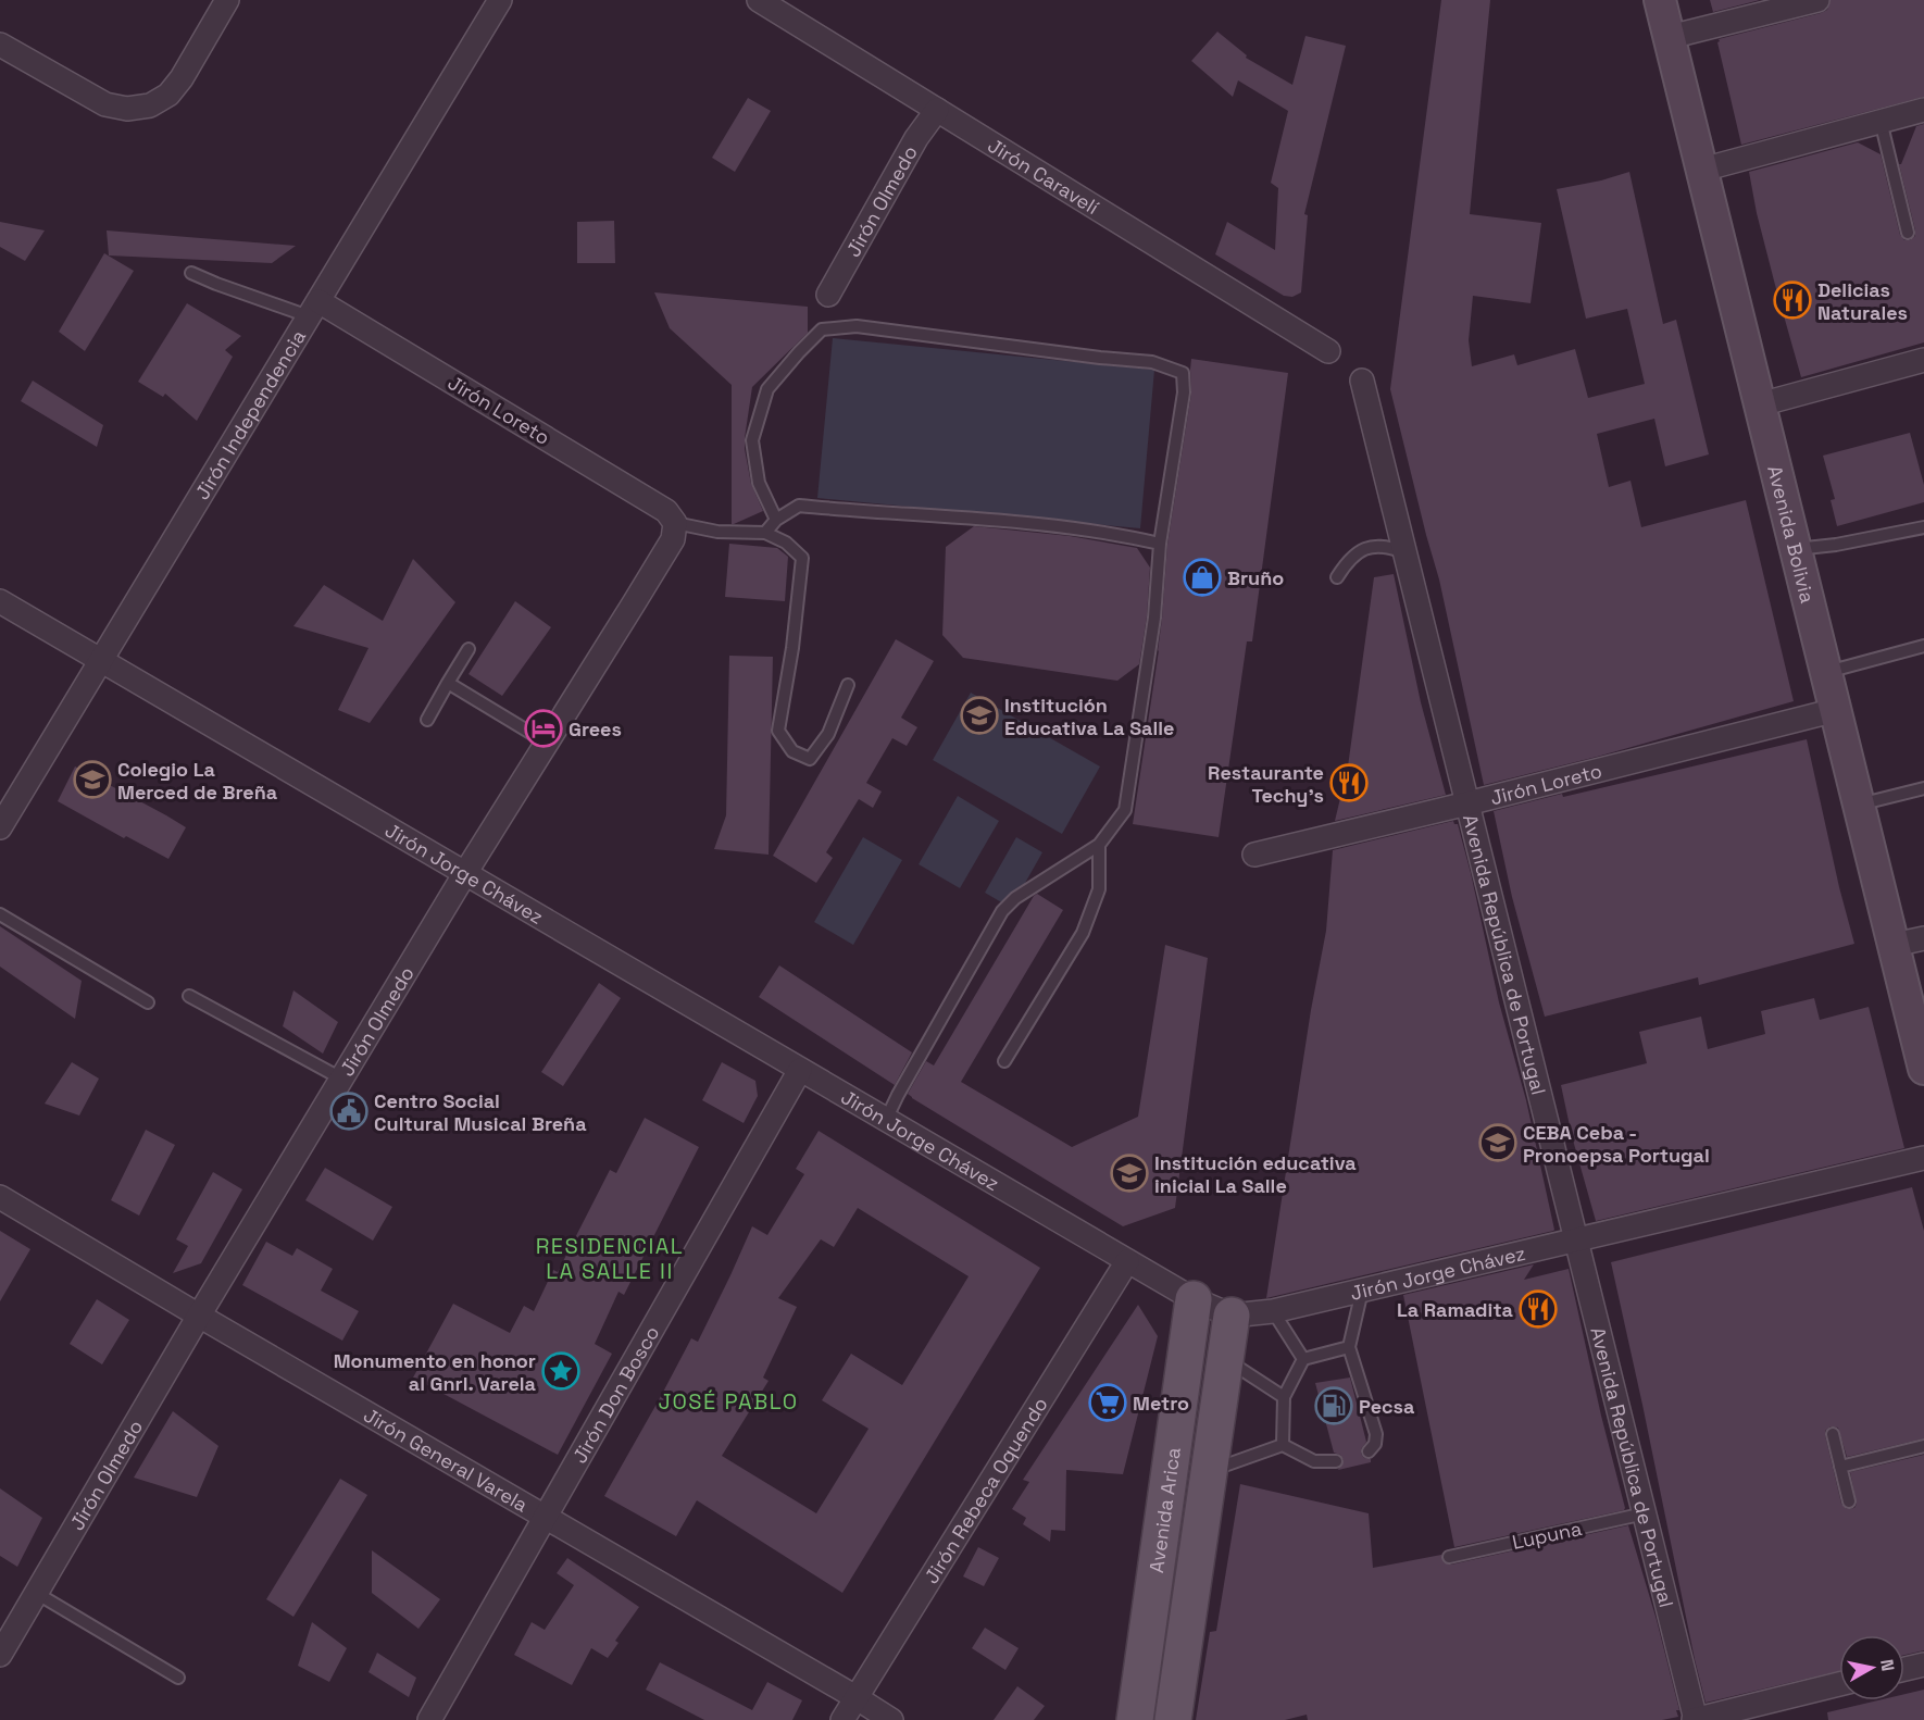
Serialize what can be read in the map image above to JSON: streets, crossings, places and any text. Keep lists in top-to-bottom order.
{
  "streets": {
    "main road": ["Avenida Bolivia", "Avenida Arica"],
    "street": [
      "Jirón Caravelí",
      "Jirón Olmedo",
      "Jirón Loreto",
      "Jirón Independencia",
      "Jirón Jorge Chávez",
      "Avenida República de Portugal",
      "Jirón Don Bosco",
      "Jirón General Varela",
      "Jirón Rebeca Oquendo"
    ],
    "lane": ["Lupuna"]
  },
  "crossings": [
    ["Jirón Caravelí", "Jirón Olmedo"],
    ["Jirón Olmedo", "Jirón Loreto"],
    ["Jirón Olmedo", "Jirón Jorge Chávez"],
    ["Jirón Olmedo", "Jirón General Varela"],
    ["Jirón Loreto", "Jirón Independencia"],
    ["Jirón Loreto", "Avenida Bolivia"],
    ["Jirón Loreto", "Avenida República de Portugal"],
    ["Jirón Independencia", "Jirón Jorge Chávez"],
    ["Jirón Jorge Chávez", "Avenida República de Portugal"],
    ["Jirón Jorge Chávez", "Jirón Don Bosco"],
    ["Jirón Jorge Chávez", "Jirón Rebeca Oquendo"],
    ["Jirón Jorge Chávez", "Avenida Arica"],
    ["Avenida República de Portugal", "Lupuna"],
    ["Jirón Don Bosco", "Jirón General Varela"],
    ["Jirón General Varela", "Jirón Rebeca Oquendo"]
  ],
  "districts": ["RESIDENCIAL LA SALLE II", "JOSÉ PABLO"],
  "places": {
    "restaurant": ["Delicias Naturales", "Restaurante Techy's", "La Ramadita"],
    "shop": ["Bruño"],
    "school or university": [
      "Institución Educativa La Salle",
      "Colegio La Merced de Breña",
      "CEBA Ceba - Pronoepsa Portugal",
      "Institución educativa inicial La Salle"
    ],
    "hotel": ["Grees"],
    "public building": ["Centro Social Cultural Musical Breña"],
    "place": ["Monumento en honor al Gnrl. Varela"],
    "supermarket": ["Metro"],
    "fuel station": ["Pecsa"]
  },
  "north": "right"
}
